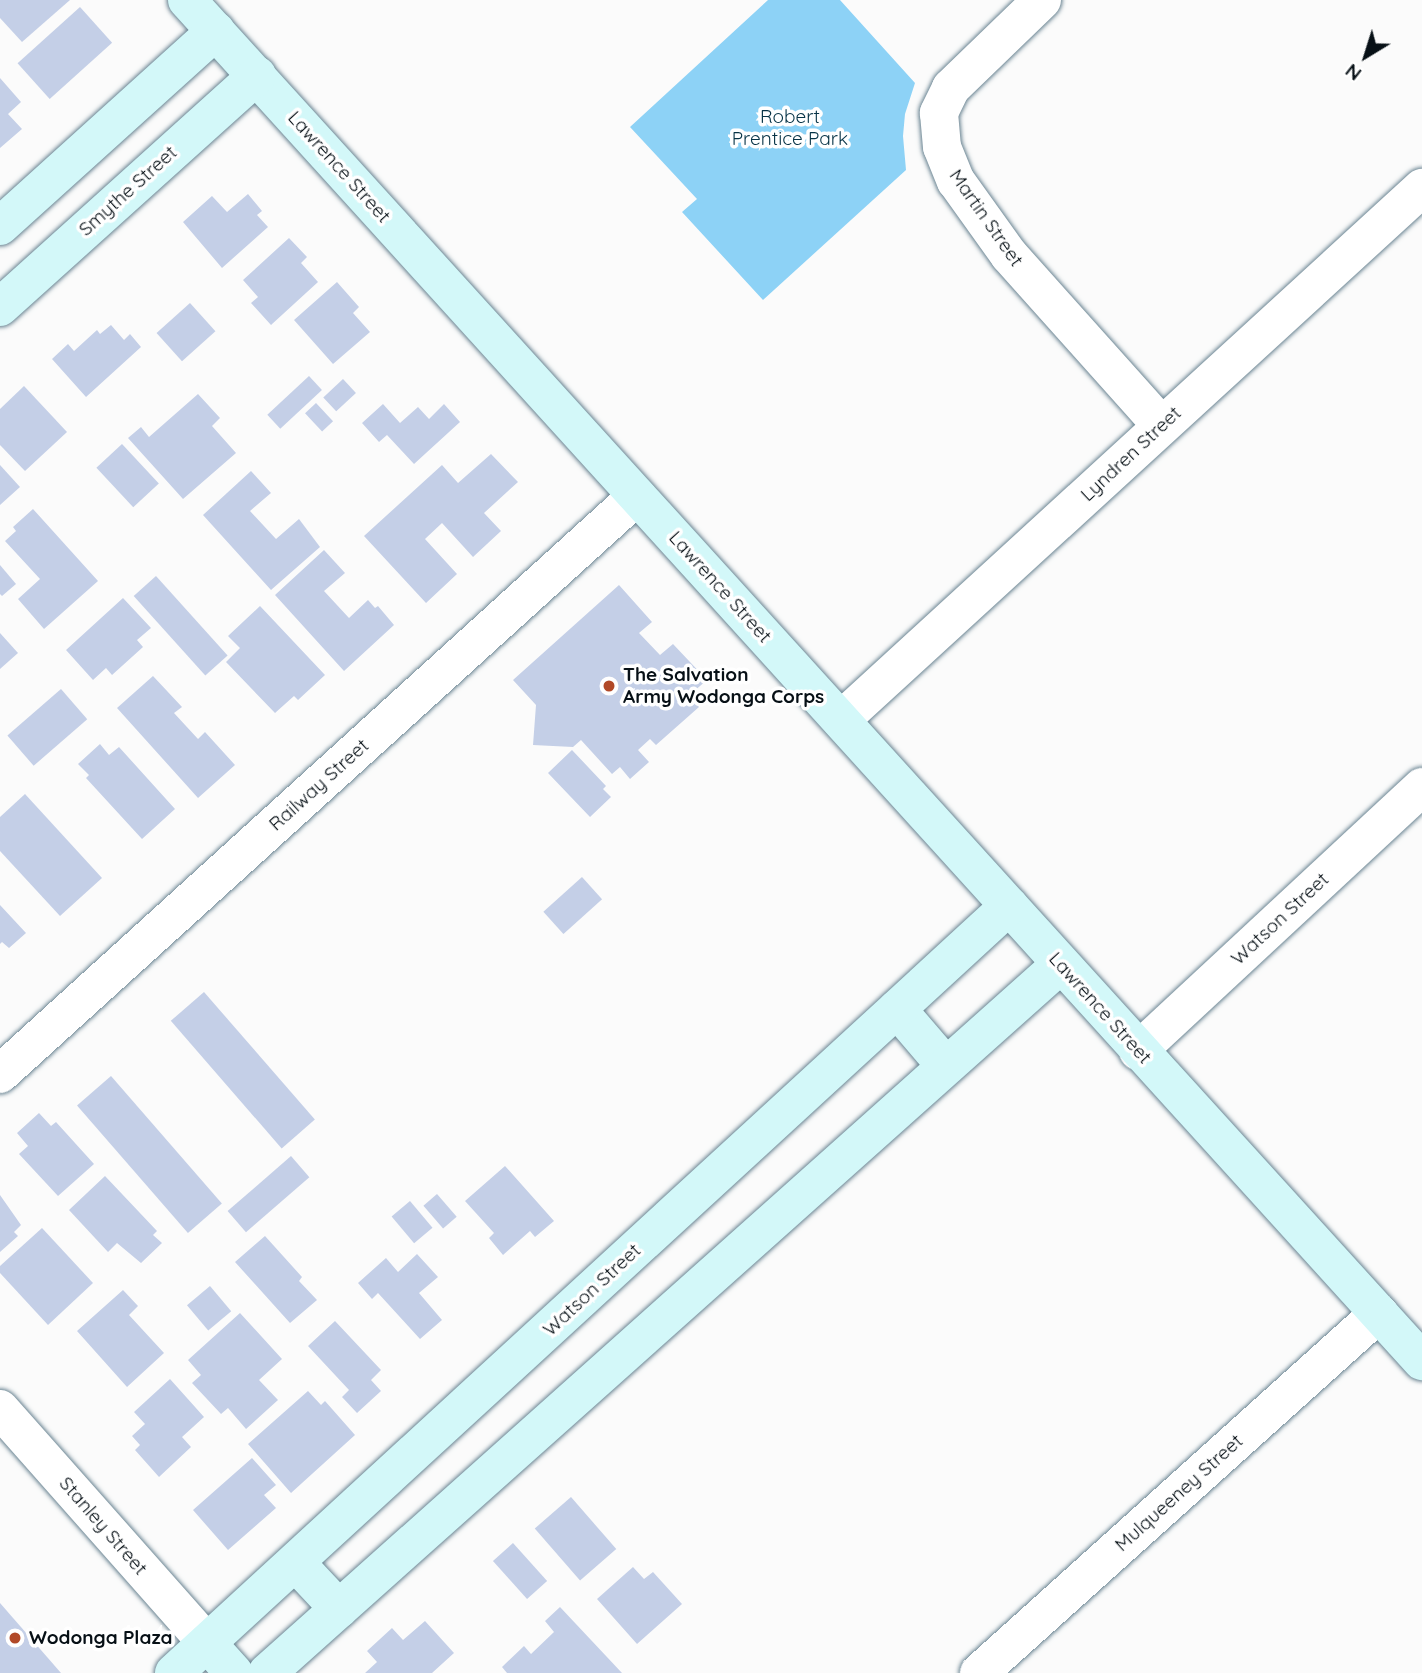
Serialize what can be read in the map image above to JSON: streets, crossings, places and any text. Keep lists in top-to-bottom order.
{
  "streets": {
    "street": [
      "Lawrence Street",
      "Smythe Street",
      "Martin Street",
      "Lyndren Street",
      "Railway Street",
      "Watson Street",
      "Mulqueeney Street",
      "Stanley Street"
    ]
  },
  "crossings": [
    ["Lawrence Street", "Smythe Street"],
    ["Lawrence Street", "Lyndren Street"],
    ["Lawrence Street", "Railway Street"],
    ["Lawrence Street", "Watson Street"],
    ["Lawrence Street", "Mulqueeney Street"],
    ["Martin Street", "Lyndren Street"],
    ["Watson Street", "Stanley Street"]
  ],
  "parks": ["Robert Prentice Park"],
  "places": ["The Salvation Army Wodonga Corps", "Wodonga Plaza"],
  "north": "bottom left"
}
